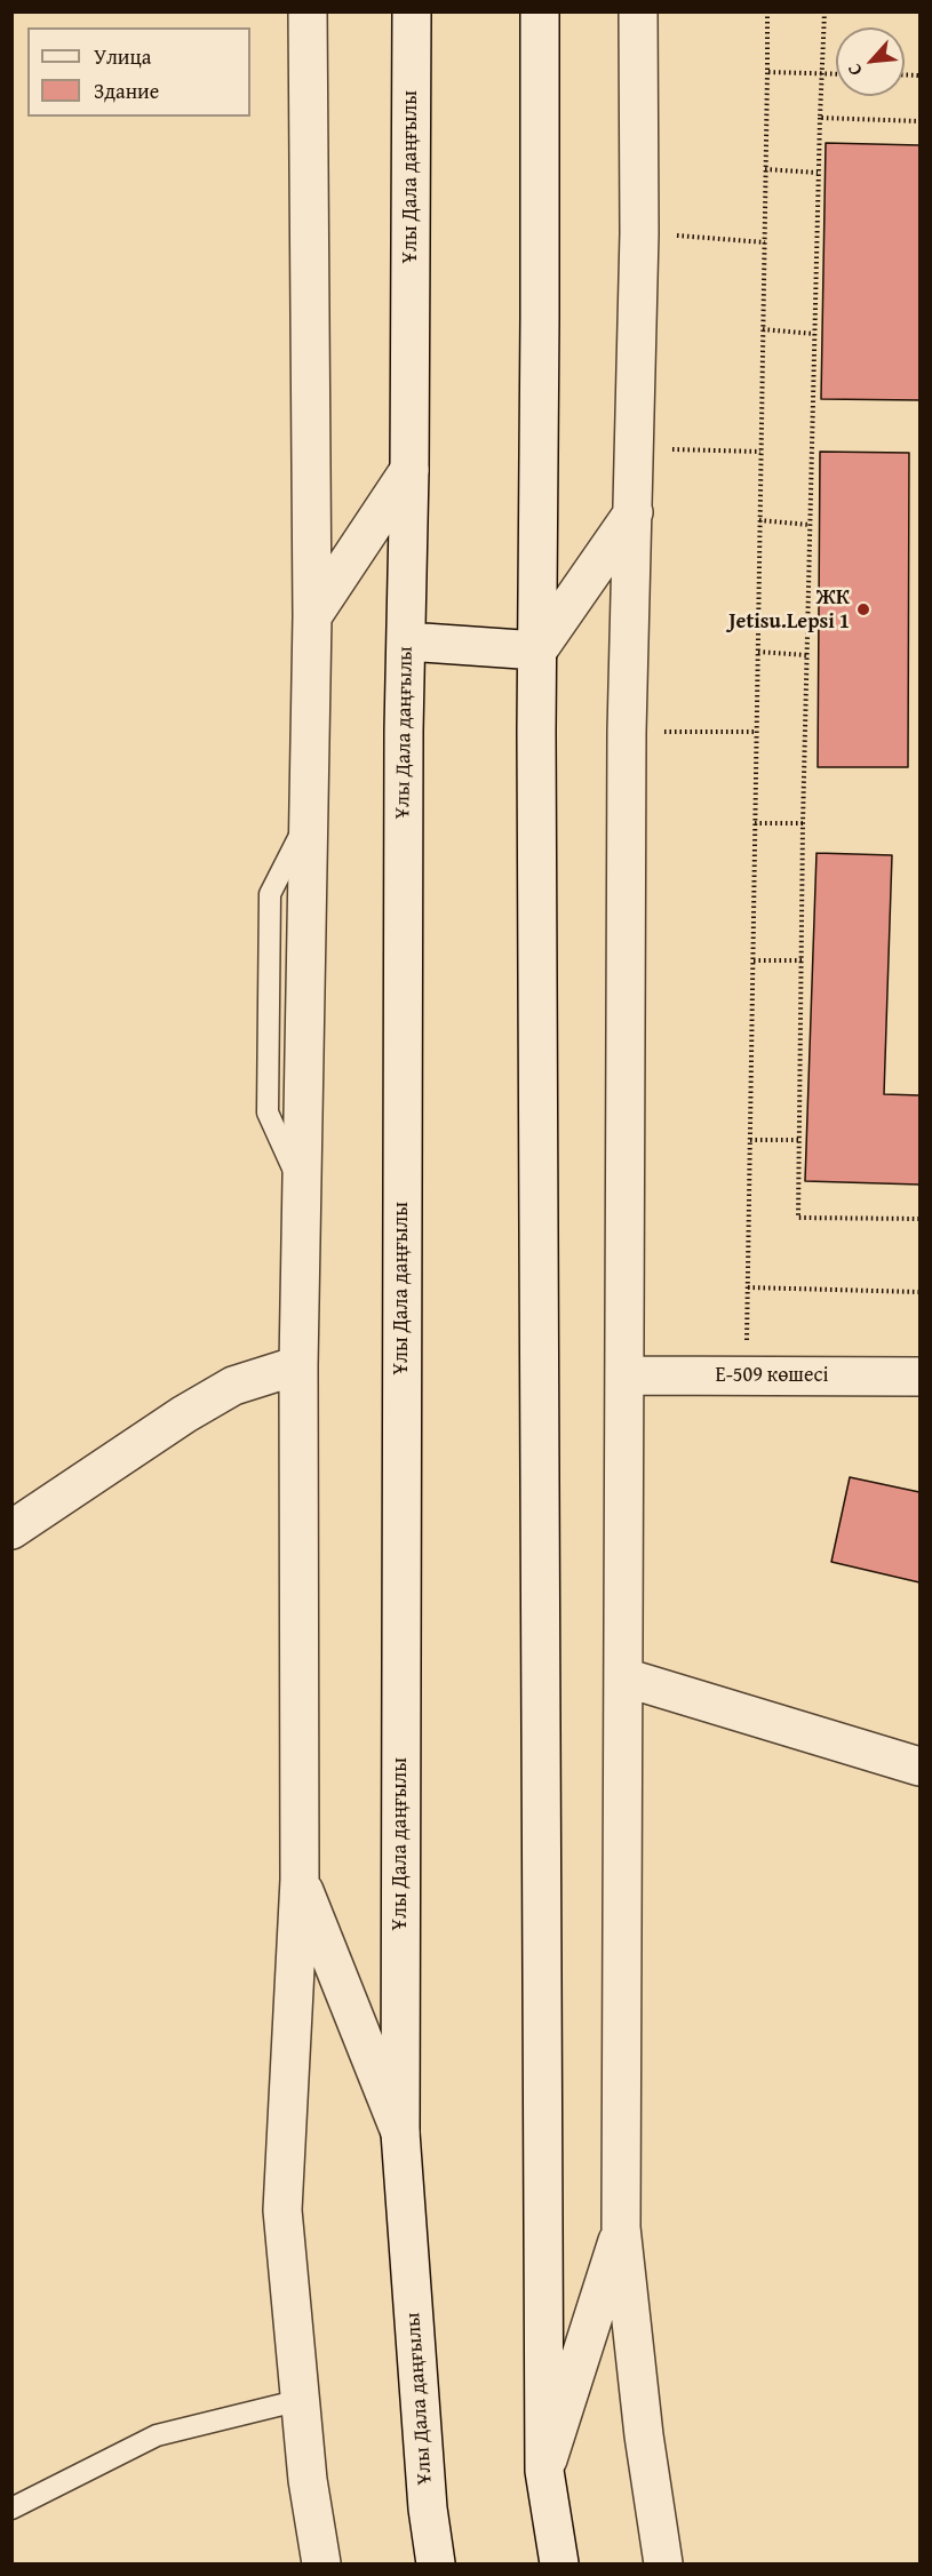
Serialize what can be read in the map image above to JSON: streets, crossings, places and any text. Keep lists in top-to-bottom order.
{
  "streets": {
    "street": ["Ұлы Дала даңғылы", "Е-509 көшесі"]
  },
  "places": ["ЖК Jetisu.Lepsi 1"],
  "legend": ["Улица", "Здание"],
  "north": "bottom left"
}
